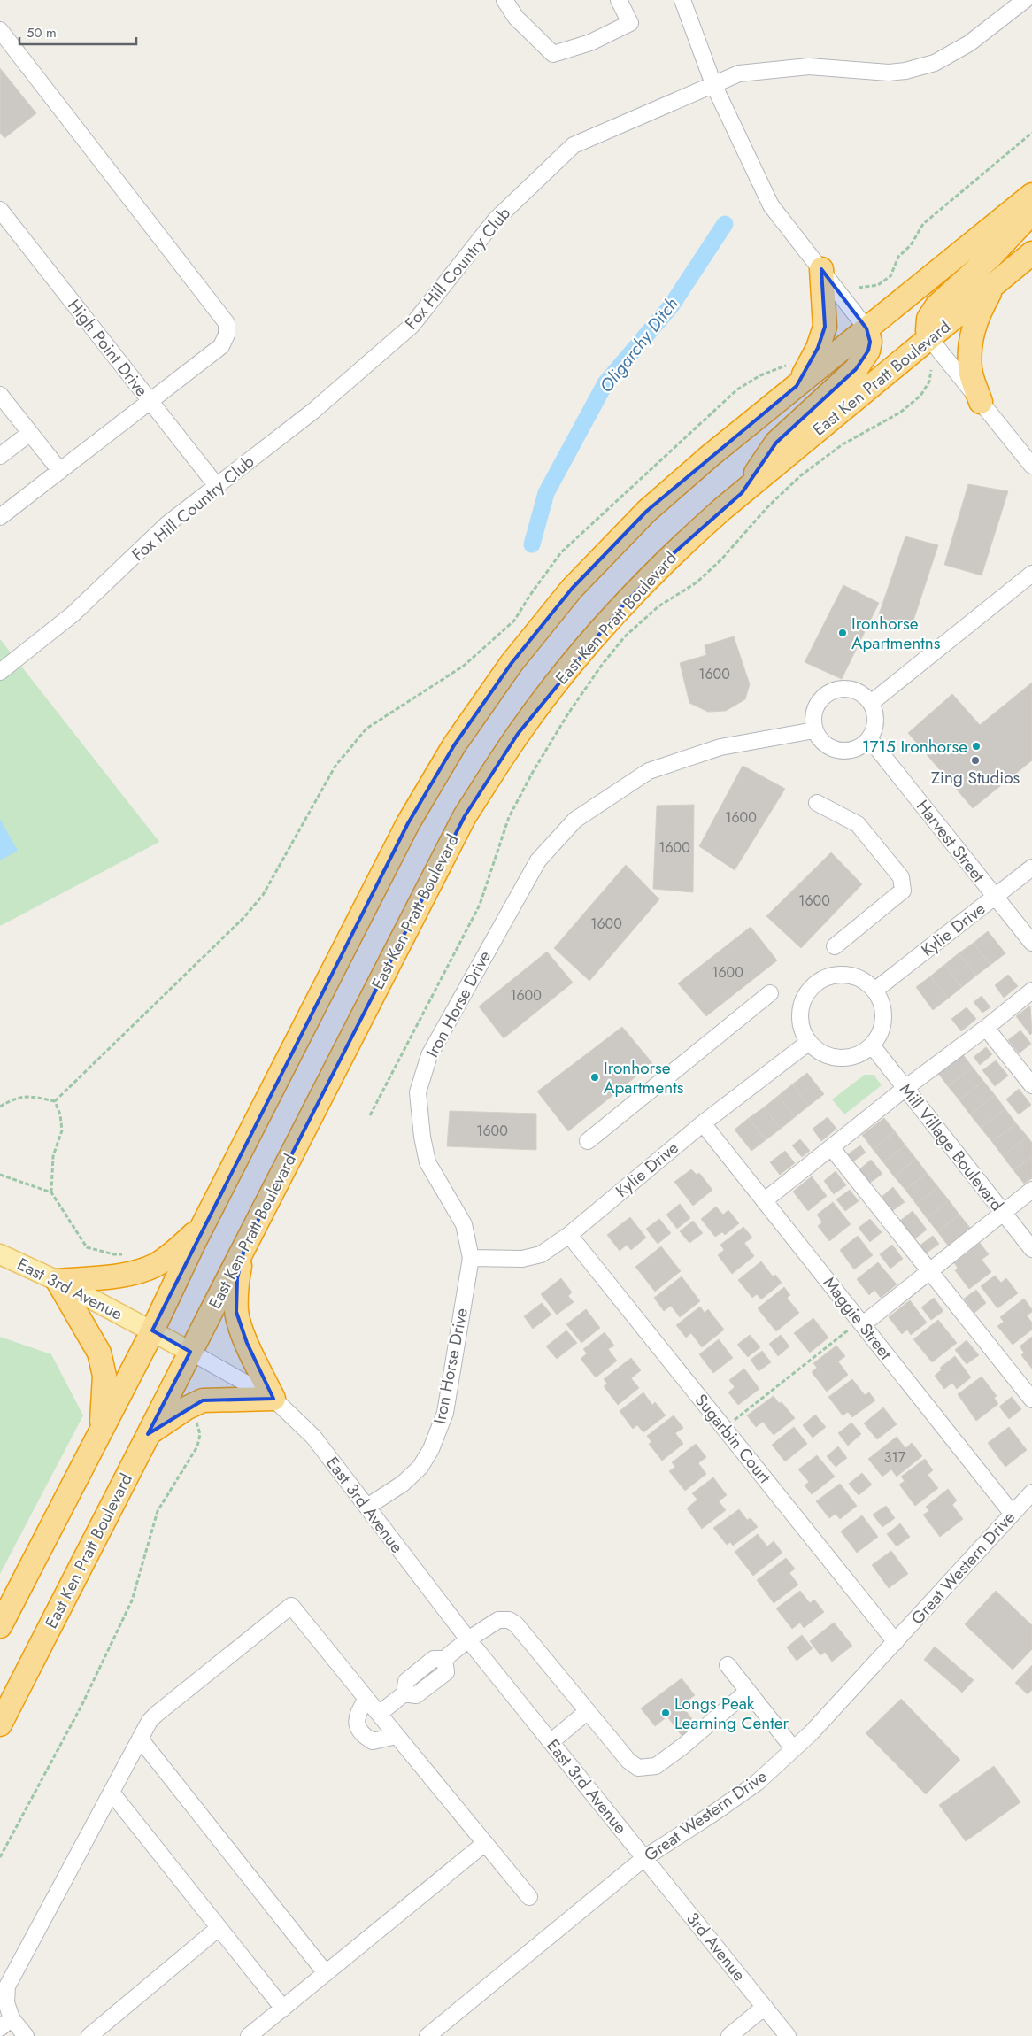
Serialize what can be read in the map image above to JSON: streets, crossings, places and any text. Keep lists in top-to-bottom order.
{
  "streets": {
    "highway": ["East Ken Pratt Boulevard"],
    "main road": ["East 3rd Avenue"],
    "street": [
      "Fox Hill Country Club",
      "High Point Drive",
      "Harvest Street",
      "Kylie Drive",
      "Iron Horse Drive",
      "Mill Village Boulevard",
      "Maggie Street",
      "Sugarbin Court",
      "Great Western Drive",
      "3rd Avenue"
    ]
  },
  "crossings": [
    ["Fox Hill Country Club", "High Point Drive"],
    ["East Ken Pratt Boulevard", "East 3rd Avenue"],
    ["Harvest Street", "Kylie Drive"],
    ["Harvest Street", "Iron Horse Drive"],
    ["Kylie Drive", "Iron Horse Drive"],
    ["Kylie Drive", "Mill Village Boulevard"],
    ["Kylie Drive", "Maggie Street"],
    ["Kylie Drive", "Sugarbin Court"],
    ["Iron Horse Drive", "East 3rd Avenue"],
    ["East 3rd Avenue", "Great Western Drive"],
    ["East 3rd Avenue", "3rd Avenue"],
    ["Maggie Street", "Great Western Drive"],
    ["Sugarbin Court", "Great Western Drive"],
    ["Great Western Drive", "3rd Avenue"]
  ],
  "water": ["Oligarchy Ditch"],
  "places": [
    "Ironhorse Apartmentns",
    "1715 Ironhorse",
    "Zing Studios",
    "Ironhorse Apartments",
    "Longs Peak Learning Center"
  ],
  "house_numbers": [
    "1600",
    "1600",
    "1600",
    "1600",
    "1600",
    "1600",
    "1600",
    "1600",
    "317"
  ],
  "scale_bar": "50 m"
}
